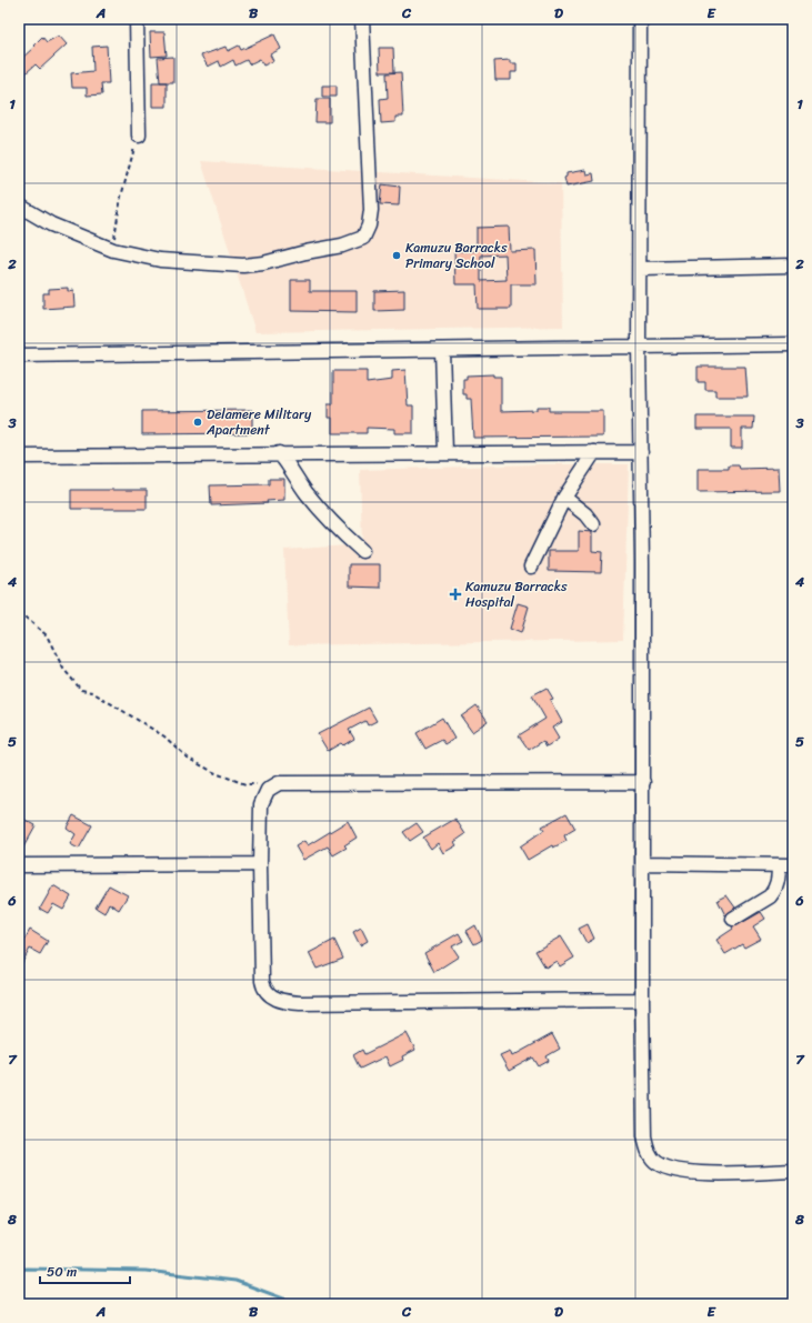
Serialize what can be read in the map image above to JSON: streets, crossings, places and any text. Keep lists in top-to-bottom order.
{
  "places": {
    "other": ["Kamuzu Barracks Primary School", "Delamere Military Apartment"],
    "health": ["Kamuzu Barracks Hospital"]
  },
  "scale_bar": "50 m",
  "grid": {
    "columns": [
      "A",
      "B",
      "C",
      "D",
      "E"
    ],
    "rows": [
      "1",
      "2",
      "3",
      "4",
      "5",
      "6",
      "7",
      "8"
    ]
  }
}
